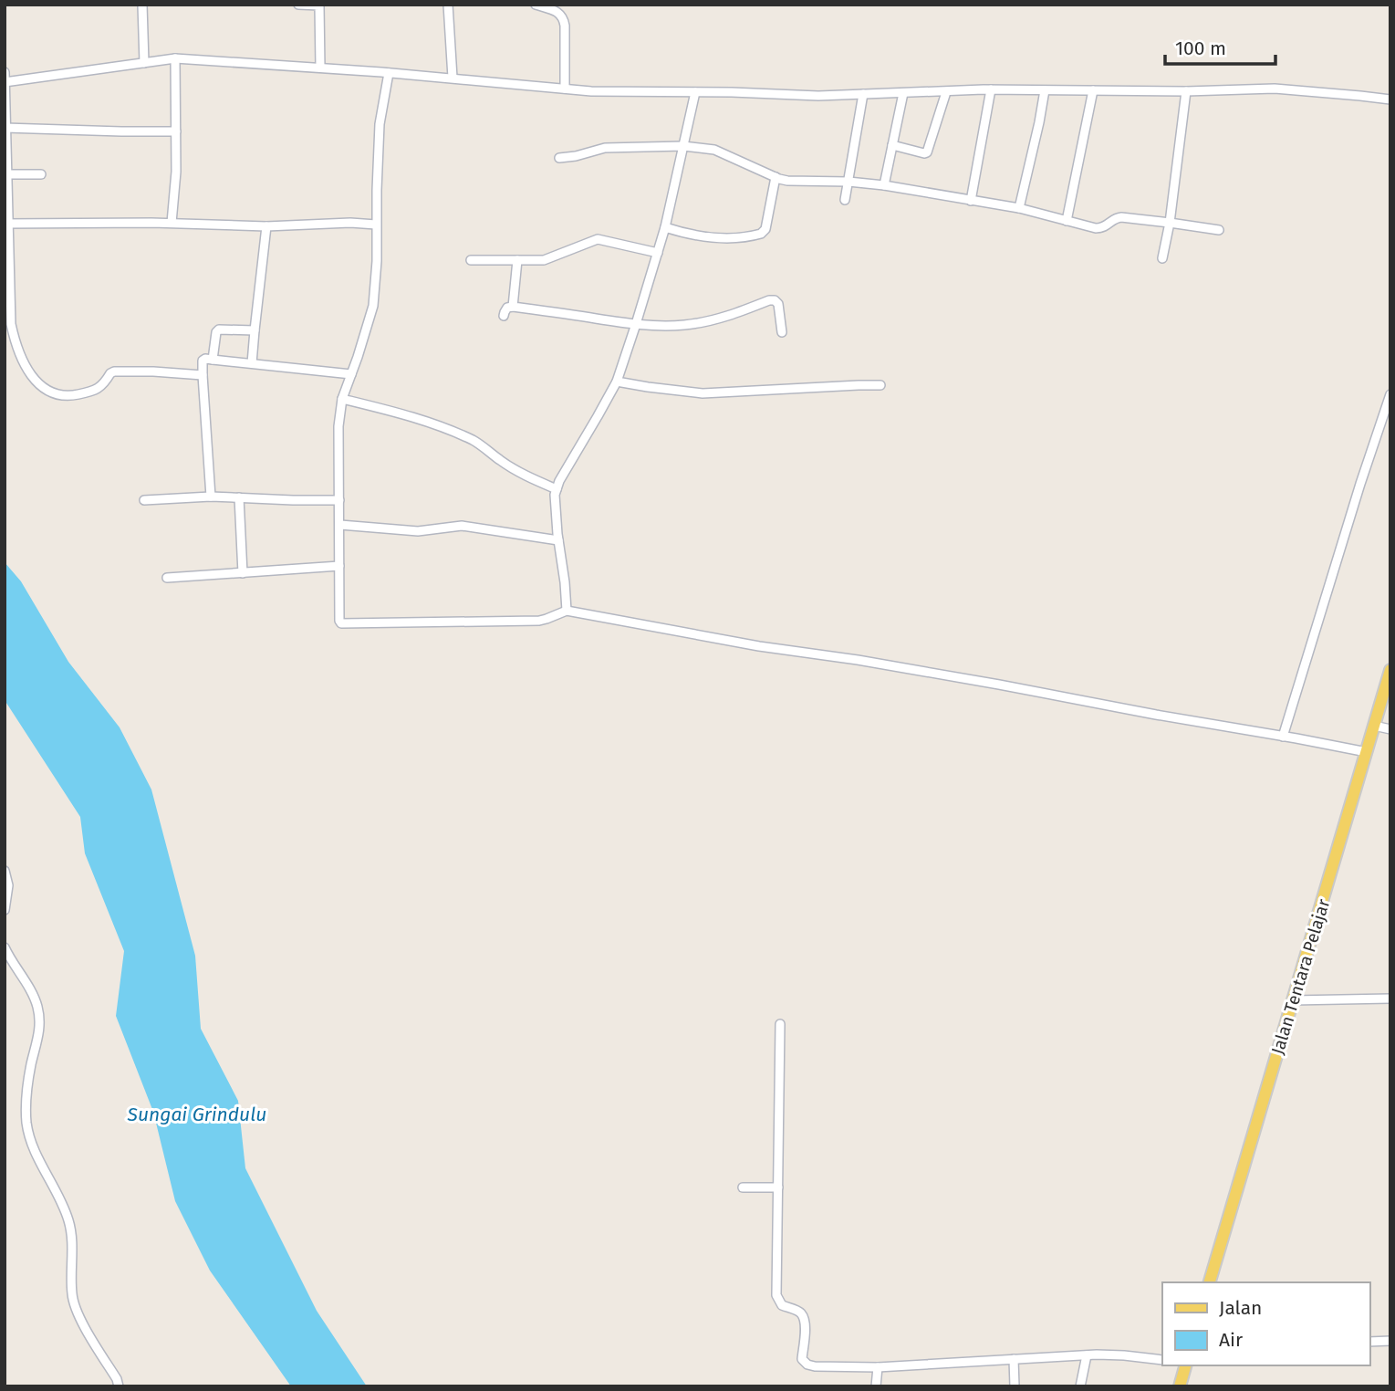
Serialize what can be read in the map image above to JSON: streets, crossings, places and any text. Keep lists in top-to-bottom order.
{
  "streets": {
    "main road": ["Jalan Tentara Pelajar"]
  },
  "water": ["Sungai Grindulu"],
  "legend": ["Jalan", "Air"],
  "scale_bar": "100 m"
}
